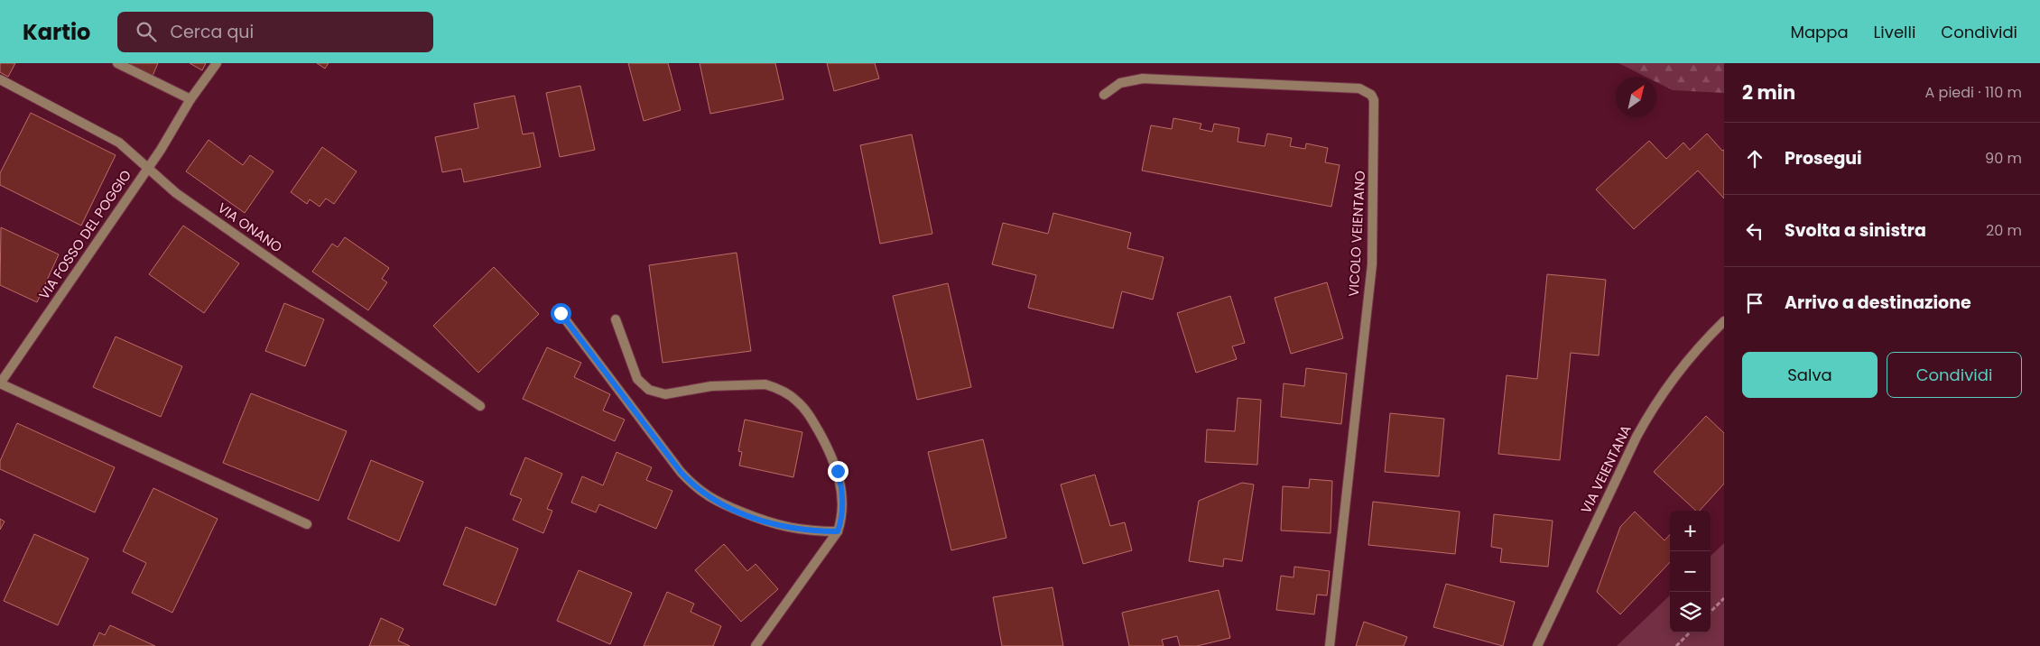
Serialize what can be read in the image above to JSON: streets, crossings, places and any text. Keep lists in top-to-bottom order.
{
  "streets": {
    "street": [
      "VIA ONANO",
      "VICOLO VEIENTANO",
      "VIA FOSSO DEL POGGIO",
      "VIA VEIENTANA"
    ]
  },
  "crossings": [
    ["VIA ONANO", "VIA FOSSO DEL POGGIO"]
  ],
  "north": "top right",
  "page": {
    "header": "Kartio",
    "search": "Cerca qui",
    "nav": ["Mappa", "Livelli", "Condividi"],
    "heading": ["2 min", "A piedi · 110 m"],
    "list": [
      ["Prosegui", "90 m"],
      ["Svolta a sinistra", "20 m"],
      "Arrivo a destinazione"
    ],
    "buttons": ["Salva", "Condividi"],
    "map_buttons": ["+", "−"]
  }
}
